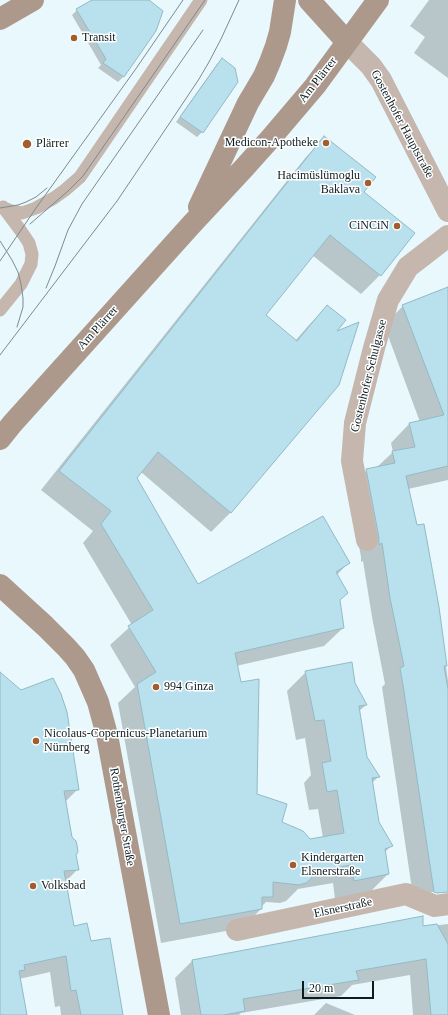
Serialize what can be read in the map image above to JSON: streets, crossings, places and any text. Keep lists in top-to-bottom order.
{
  "streets": {
    "main road": ["Am Plärrer", "Rothenburger Straße"],
    "street": ["Gostenhofer Hauptstraße", "Gostenhofer Schulgasse", "Elsnerstraße"]
  },
  "crossings": [
    ["Am Plärrer", "Gostenhofer Hauptstraße"]
  ],
  "places": [
    "Transit",
    "Medicon-Apotheke",
    "Plärrer",
    "Hacimüslümoglu Baklava",
    "CiNCiN",
    "994 Ginza",
    "Nicolaus-Copernicus-Planetarium Nürnberg",
    "Kindergarten Elsnerstraße",
    "Volksbad"
  ],
  "scale_bar": "20 m"
}
